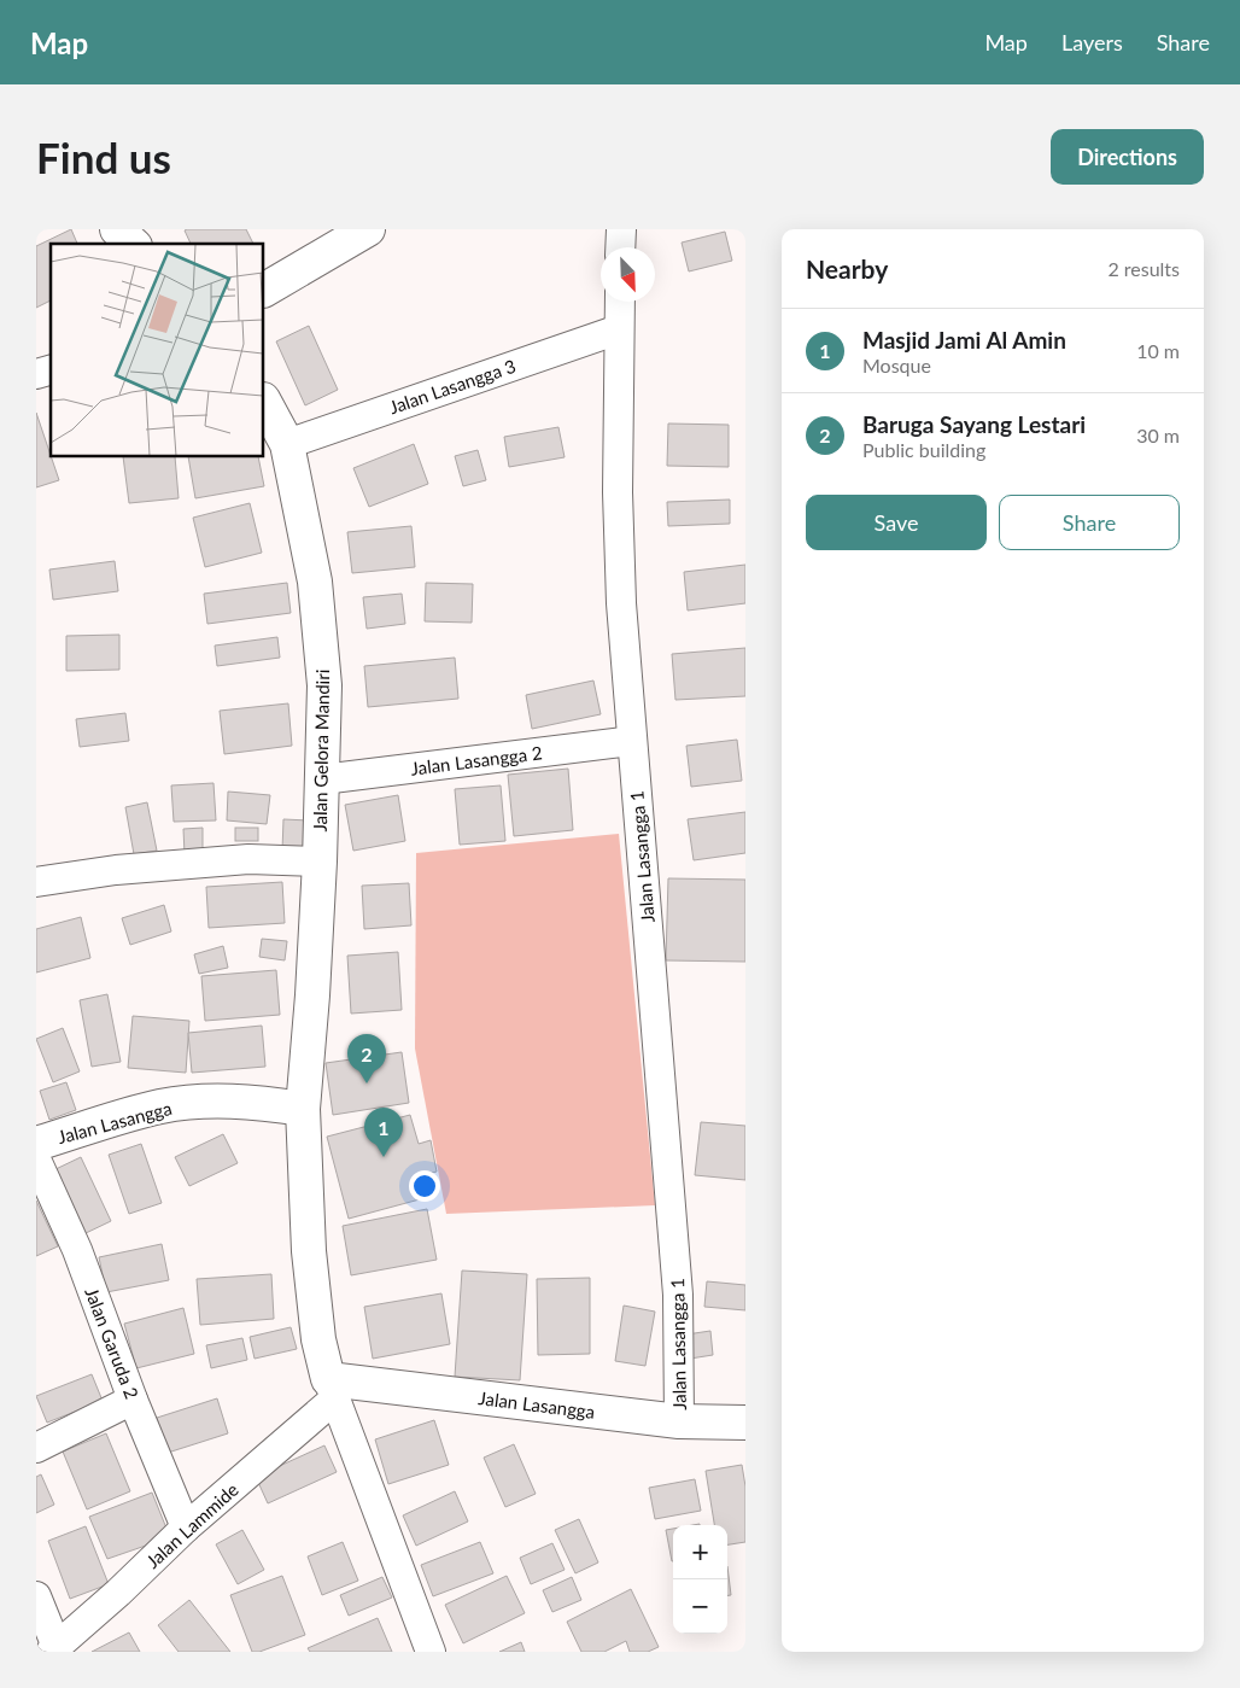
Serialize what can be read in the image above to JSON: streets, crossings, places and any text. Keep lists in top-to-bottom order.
{
  "streets": {
    "street": [
      "Jalan Lasangga 3",
      "Jalan Gelora Mandiri",
      "Jalan Lasangga 2",
      "Jalan Lasangga 1",
      "Jalan Lasangga",
      "Jalan Garuda 2",
      "Jalan Lammide"
    ]
  },
  "crossings": [
    ["Jalan Lasangga 3", "Jalan Gelora Mandiri"],
    ["Jalan Lasangga 3", "Jalan Lasangga 1"],
    ["Jalan Gelora Mandiri", "Jalan Lasangga 2"],
    ["Jalan Gelora Mandiri", "Jalan Lasangga"],
    ["Jalan Gelora Mandiri", "Jalan Lammide"],
    ["Jalan Lasangga 2", "Jalan Lasangga 1"],
    ["Jalan Lasangga 1", "Jalan Lasangga"],
    ["Jalan Lasangga", "Jalan Lammide"],
    ["Jalan Garuda 2", "Jalan Lammide"]
  ],
  "north": "bottom right",
  "page": {
    "header": "Map",
    "nav": ["Map", "Layers", "Share"],
    "buttons": [
      "Directions",
      ["Save", "Share"]
    ],
    "title": "Find us",
    "heading": ["Nearby", "2 results"],
    "list": [
      {
        "mark": "1",
        "name": "Masjid Jami Al Amin",
        "note": "Mosque",
        "value": "10 m"
      },
      {
        "mark": "2",
        "name": "Baruga Sayang Lestari",
        "note": "Public building",
        "value": "30 m"
      }
    ],
    "pins": ["2", "1"],
    "map_buttons": ["+", "−"]
  }
}
